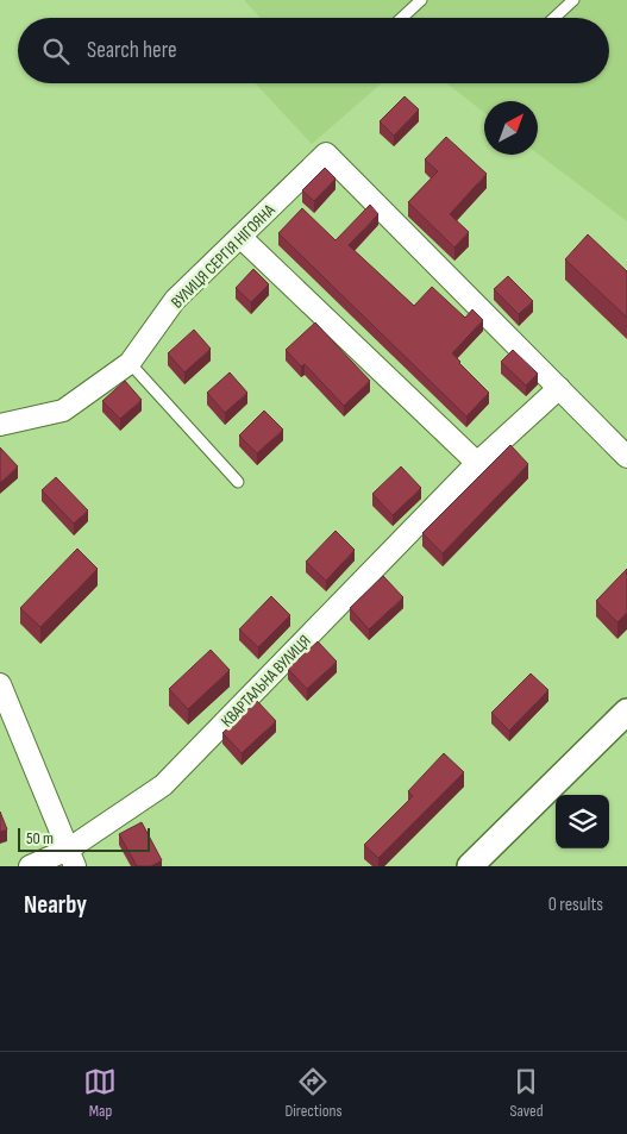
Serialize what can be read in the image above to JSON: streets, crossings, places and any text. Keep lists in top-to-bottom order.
{
  "streets": {
    "street": ["ВУЛИЦЯ СЕРГІЯ НІГОЯНА", "КВАРТАЛЬНА ВУЛИЦЯ"]
  },
  "crossings": [
    ["ВУЛИЦЯ СЕРГІЯ НІГОЯНА", "КВАРТАЛЬНА ВУЛИЦЯ"]
  ],
  "scale_bar": "50 m",
  "north": "top right",
  "page": {
    "search": "Search here",
    "scale": "50 m",
    "heading": ["Nearby", "0 results"],
    "nav": ["Map", "Directions", "Saved"]
  }
}
